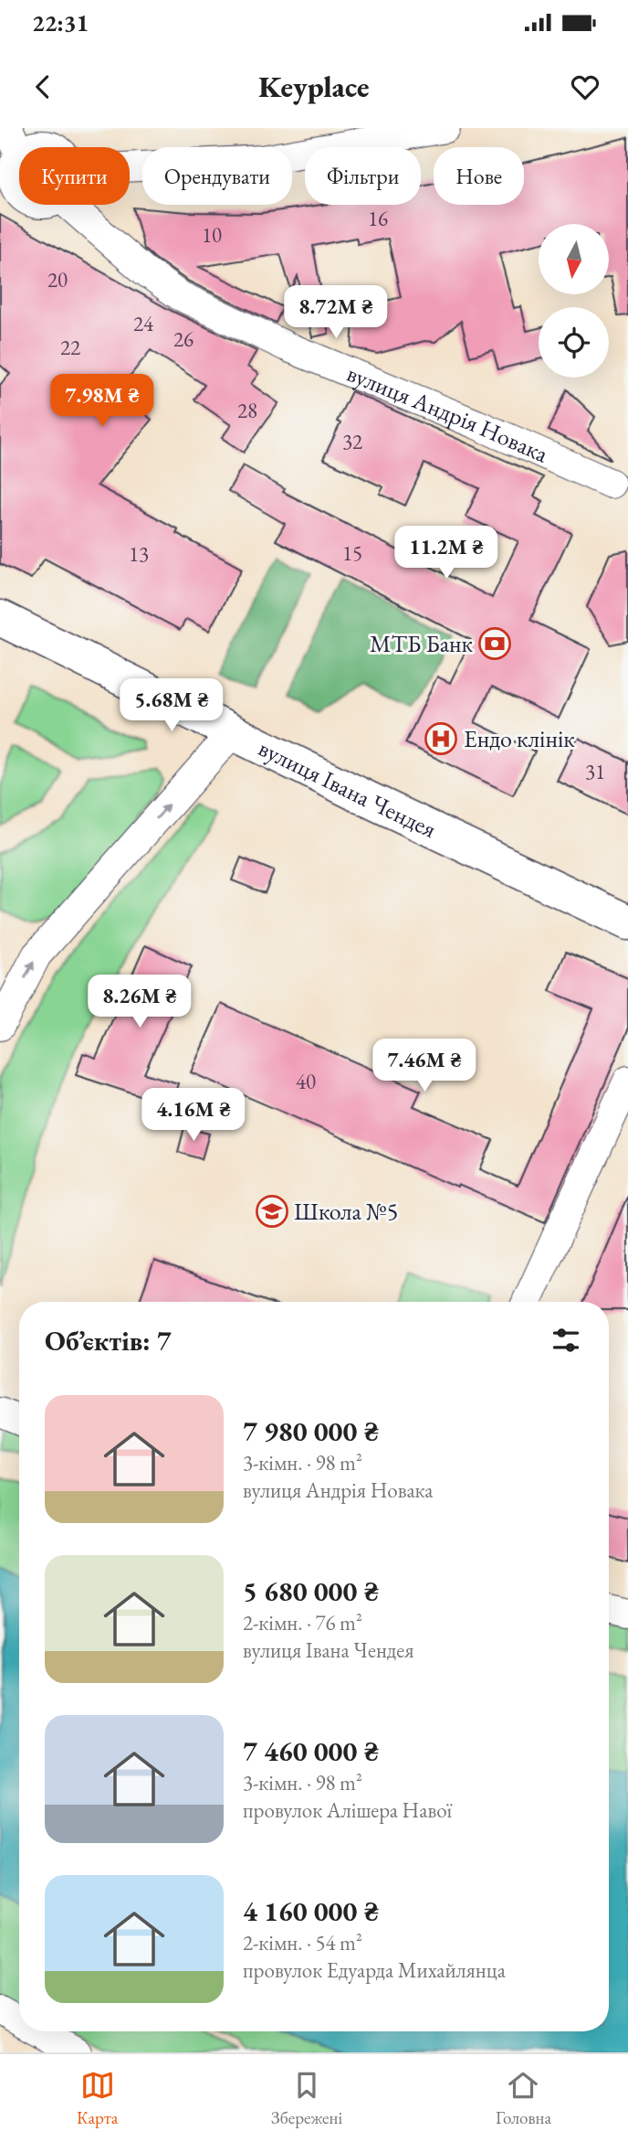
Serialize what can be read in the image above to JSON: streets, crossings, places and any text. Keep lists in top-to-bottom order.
{
  "streets": {
    "main road": ["вулиця Івана Чендея"],
    "street": ["вулиця Андрія Новака"]
  },
  "places": {
    "bank": ["МТБ Банк"],
    "hospital": ["Ендо клінік"],
    "school or university": ["Школа №5"]
  },
  "house_numbers": [
    "16",
    "10",
    "20",
    "24",
    "26",
    "22",
    "28",
    "32",
    "15",
    "13",
    "31",
    "40"
  ],
  "north": "bottom",
  "page": {
    "status": "22:31",
    "header": "Keyplace",
    "chip": [
      "Купити",
      "Орендувати",
      "Фільтри",
      "Нове"
    ],
    "price": [
      "8.72M ₴",
      "7.98M ₴",
      "11.2M ₴",
      "5.68M ₴",
      "8.26M ₴",
      "7.46M ₴",
      "4.16M ₴"
    ],
    "heading": "Об’єктів: 7",
    "list": [
      {
        "name": "7 980 000 ₴",
        "note": "3-кімн. · 98 m² · вулиця Андрія Новака"
      },
      {
        "name": "5 680 000 ₴",
        "note": "2-кімн. · 76 m² · вулиця Івана Чендея"
      },
      {
        "name": "7 460 000 ₴",
        "note": "3-кімн. · 98 m² · провулок Алішера Навої"
      },
      {
        "name": "4 160 000 ₴",
        "note": "2-кімн. · 54 m² · провулок Едуарда Михайлянца"
      }
    ],
    "tabs": ["Карта", "Збережені", "Головна"]
  }
}
